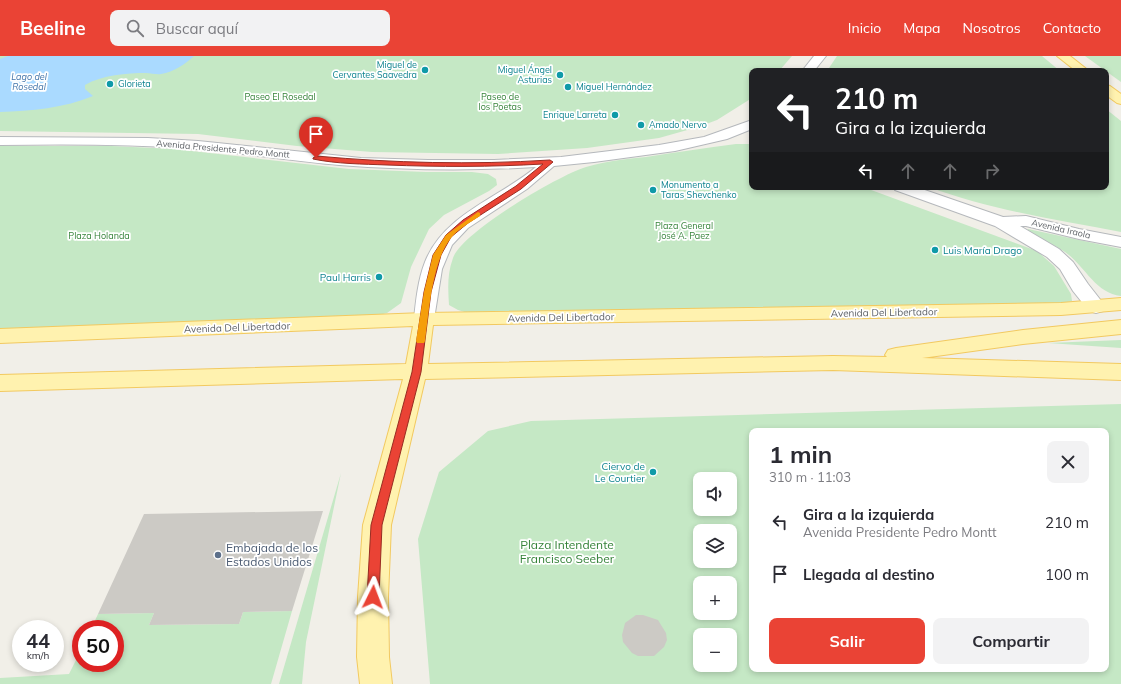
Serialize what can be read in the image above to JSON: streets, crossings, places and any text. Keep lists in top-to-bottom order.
{
  "streets": {
    "main road": ["Avenida Del Libertador"],
    "street": ["Avenida Presidente Pedro Montt", "Avenida Iraola"]
  },
  "crossings": [
    ["Avenida Iraola", "Avenida Del Libertador"]
  ],
  "water": ["Lago del Rosedal"],
  "parks": [
    "Paseo El Rosedal",
    "Paseo de los Poetas",
    "Plaza General José A. Paez",
    "Plaza Holanda",
    "Plaza Intendente Francisco Seeber"
  ],
  "places": [
    "Miguel de Cervantes Saavedra",
    "Miguel Ángel Asturias",
    "Glorieta",
    "Miguel Hernández",
    "Enrique Larreta",
    "Amado Nervo",
    "Monumento a Taras Shevchenko",
    "Luis María Drago",
    "Paul Harris",
    "Ciervo de Le Courtier",
    "Embajada de los Estados Unidos"
  ],
  "page": {
    "header": "Beeline",
    "search": "Buscar aquí",
    "nav": [
      "Inicio",
      "Mapa",
      "Nosotros",
      "Contacto"
    ],
    "turn": ["210 m", "Gira a la izquierda"],
    "heading": ["1 min", "310 m · 11:03"],
    "map_buttons": ["+", "−"],
    "list": [
      {
        "name": "Gira a la izquierda",
        "note": "Avenida Presidente Pedro Montt",
        "value": "210 m"
      },
      {
        "name": "Llegada al destino",
        "value": "100 m"
      }
    ],
    "buttons": ["Salir", "Compartir"],
    "speed": "44 km/h",
    "limit": "50"
  }
}
